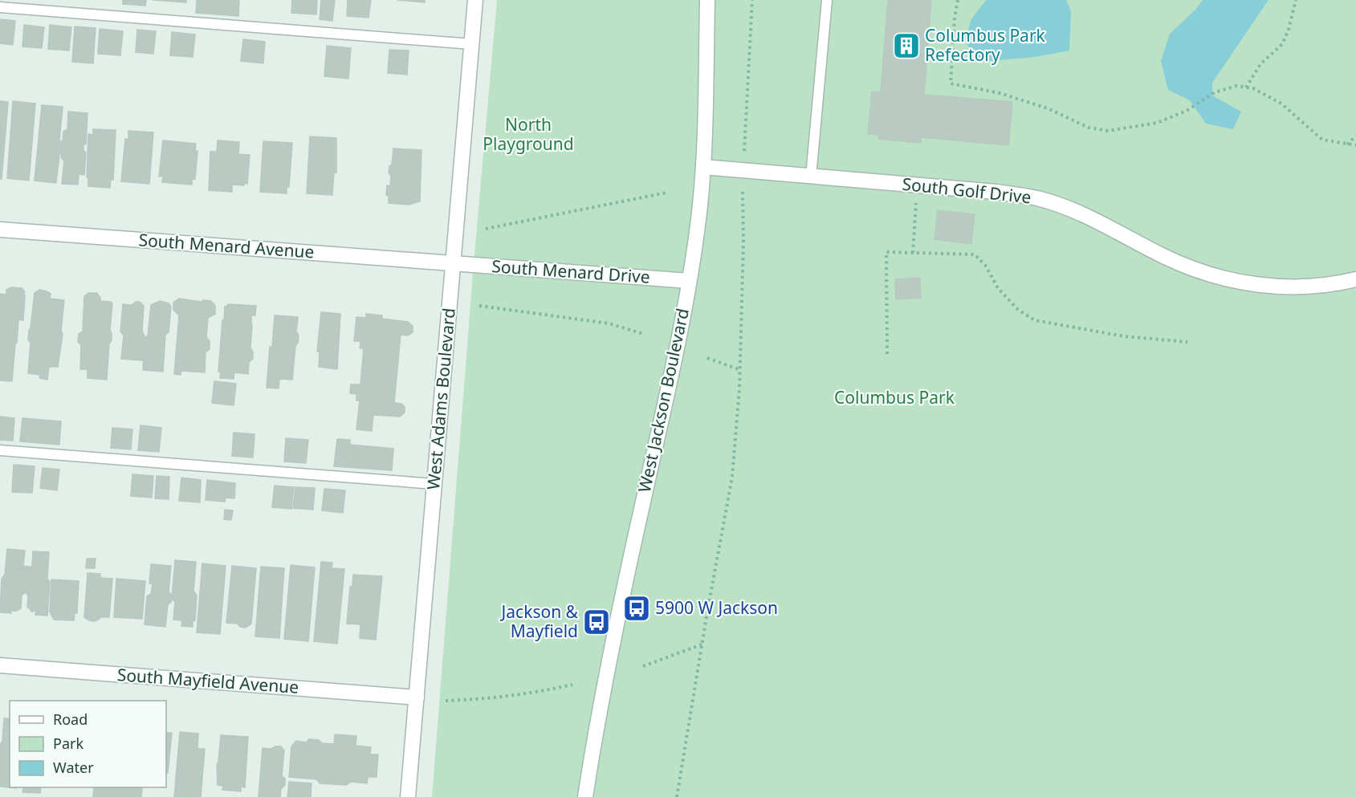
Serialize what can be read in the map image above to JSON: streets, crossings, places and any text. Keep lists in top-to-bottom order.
{
  "streets": {
    "street": [
      "South Golf Drive",
      "South Menard Avenue",
      "South Menard Drive",
      "West Adams Boulevard",
      "West Jackson Boulevard",
      "South Mayfield Avenue"
    ]
  },
  "crossings": [
    ["South Golf Drive", "West Jackson Boulevard"],
    ["South Menard Avenue", "South Menard Drive"],
    ["South Menard Avenue", "West Adams Boulevard"],
    ["South Menard Drive", "West Adams Boulevard"],
    ["South Menard Drive", "West Jackson Boulevard"],
    ["West Adams Boulevard", "South Mayfield Avenue"]
  ],
  "parks": ["North Playground", "Columbus Park"],
  "places": {
    "building": ["Columbus Park Refectory"],
    "bus stop": ["5900 W Jackson", "Jackson & Mayfield"]
  },
  "legend": ["Road", "Park", "Water"]
}
